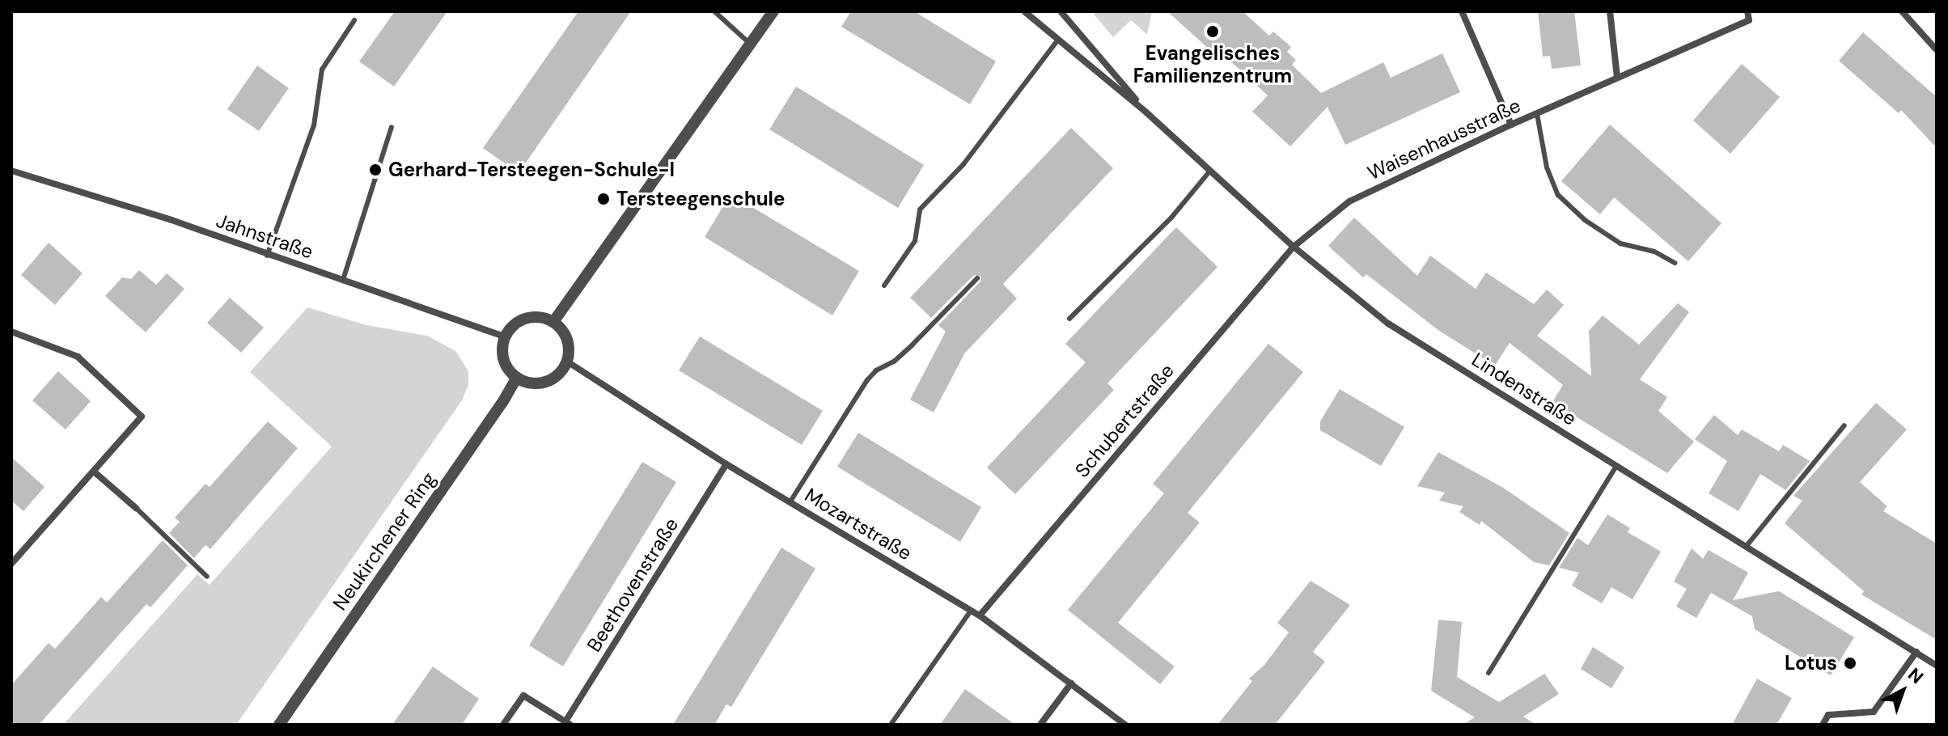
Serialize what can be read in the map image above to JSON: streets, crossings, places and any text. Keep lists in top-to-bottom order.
{
  "streets": {
    "street": [
      "Waisenhausstraße",
      "Jahnstraße",
      "Lindenstraße",
      "Schubertstraße",
      "Mozartstraße",
      "Neukirchener Ring",
      "Beethovenstraße"
    ]
  },
  "crossings": [
    ["Waisenhausstraße", "Lindenstraße"],
    ["Waisenhausstraße", "Schubertstraße"],
    ["Jahnstraße", "Mozartstraße"],
    ["Jahnstraße", "Neukirchener Ring"],
    ["Lindenstraße", "Schubertstraße"],
    ["Schubertstraße", "Mozartstraße"],
    ["Mozartstraße", "Neukirchener Ring"],
    ["Mozartstraße", "Beethovenstraße"]
  ],
  "places": [
    "Evangelisches Familienzentrum",
    "Gerhard-Tersteegen-Schule-I",
    "Tersteegenschule",
    "Lotus"
  ],
  "north": "top right"
}
